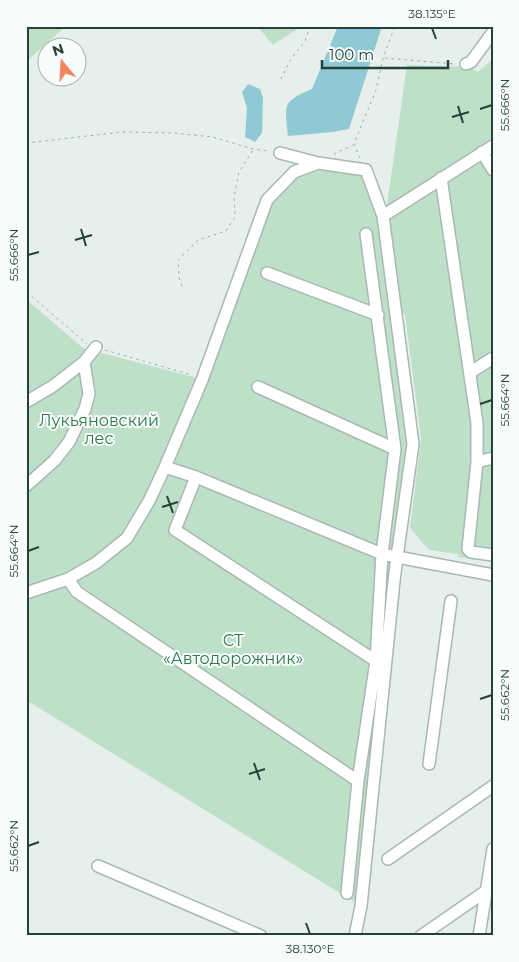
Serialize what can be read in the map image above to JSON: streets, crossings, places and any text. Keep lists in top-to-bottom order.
{
  "parks": ["Лукьяновский лес", "СТ «Автодорожник»"],
  "scale_bar": "100 m",
  "north": "top",
  "coordinates": [
    "38.135°E",
    "55.666°N",
    "55.664°N",
    "55.662°N",
    "38.130°E"
  ]
}
